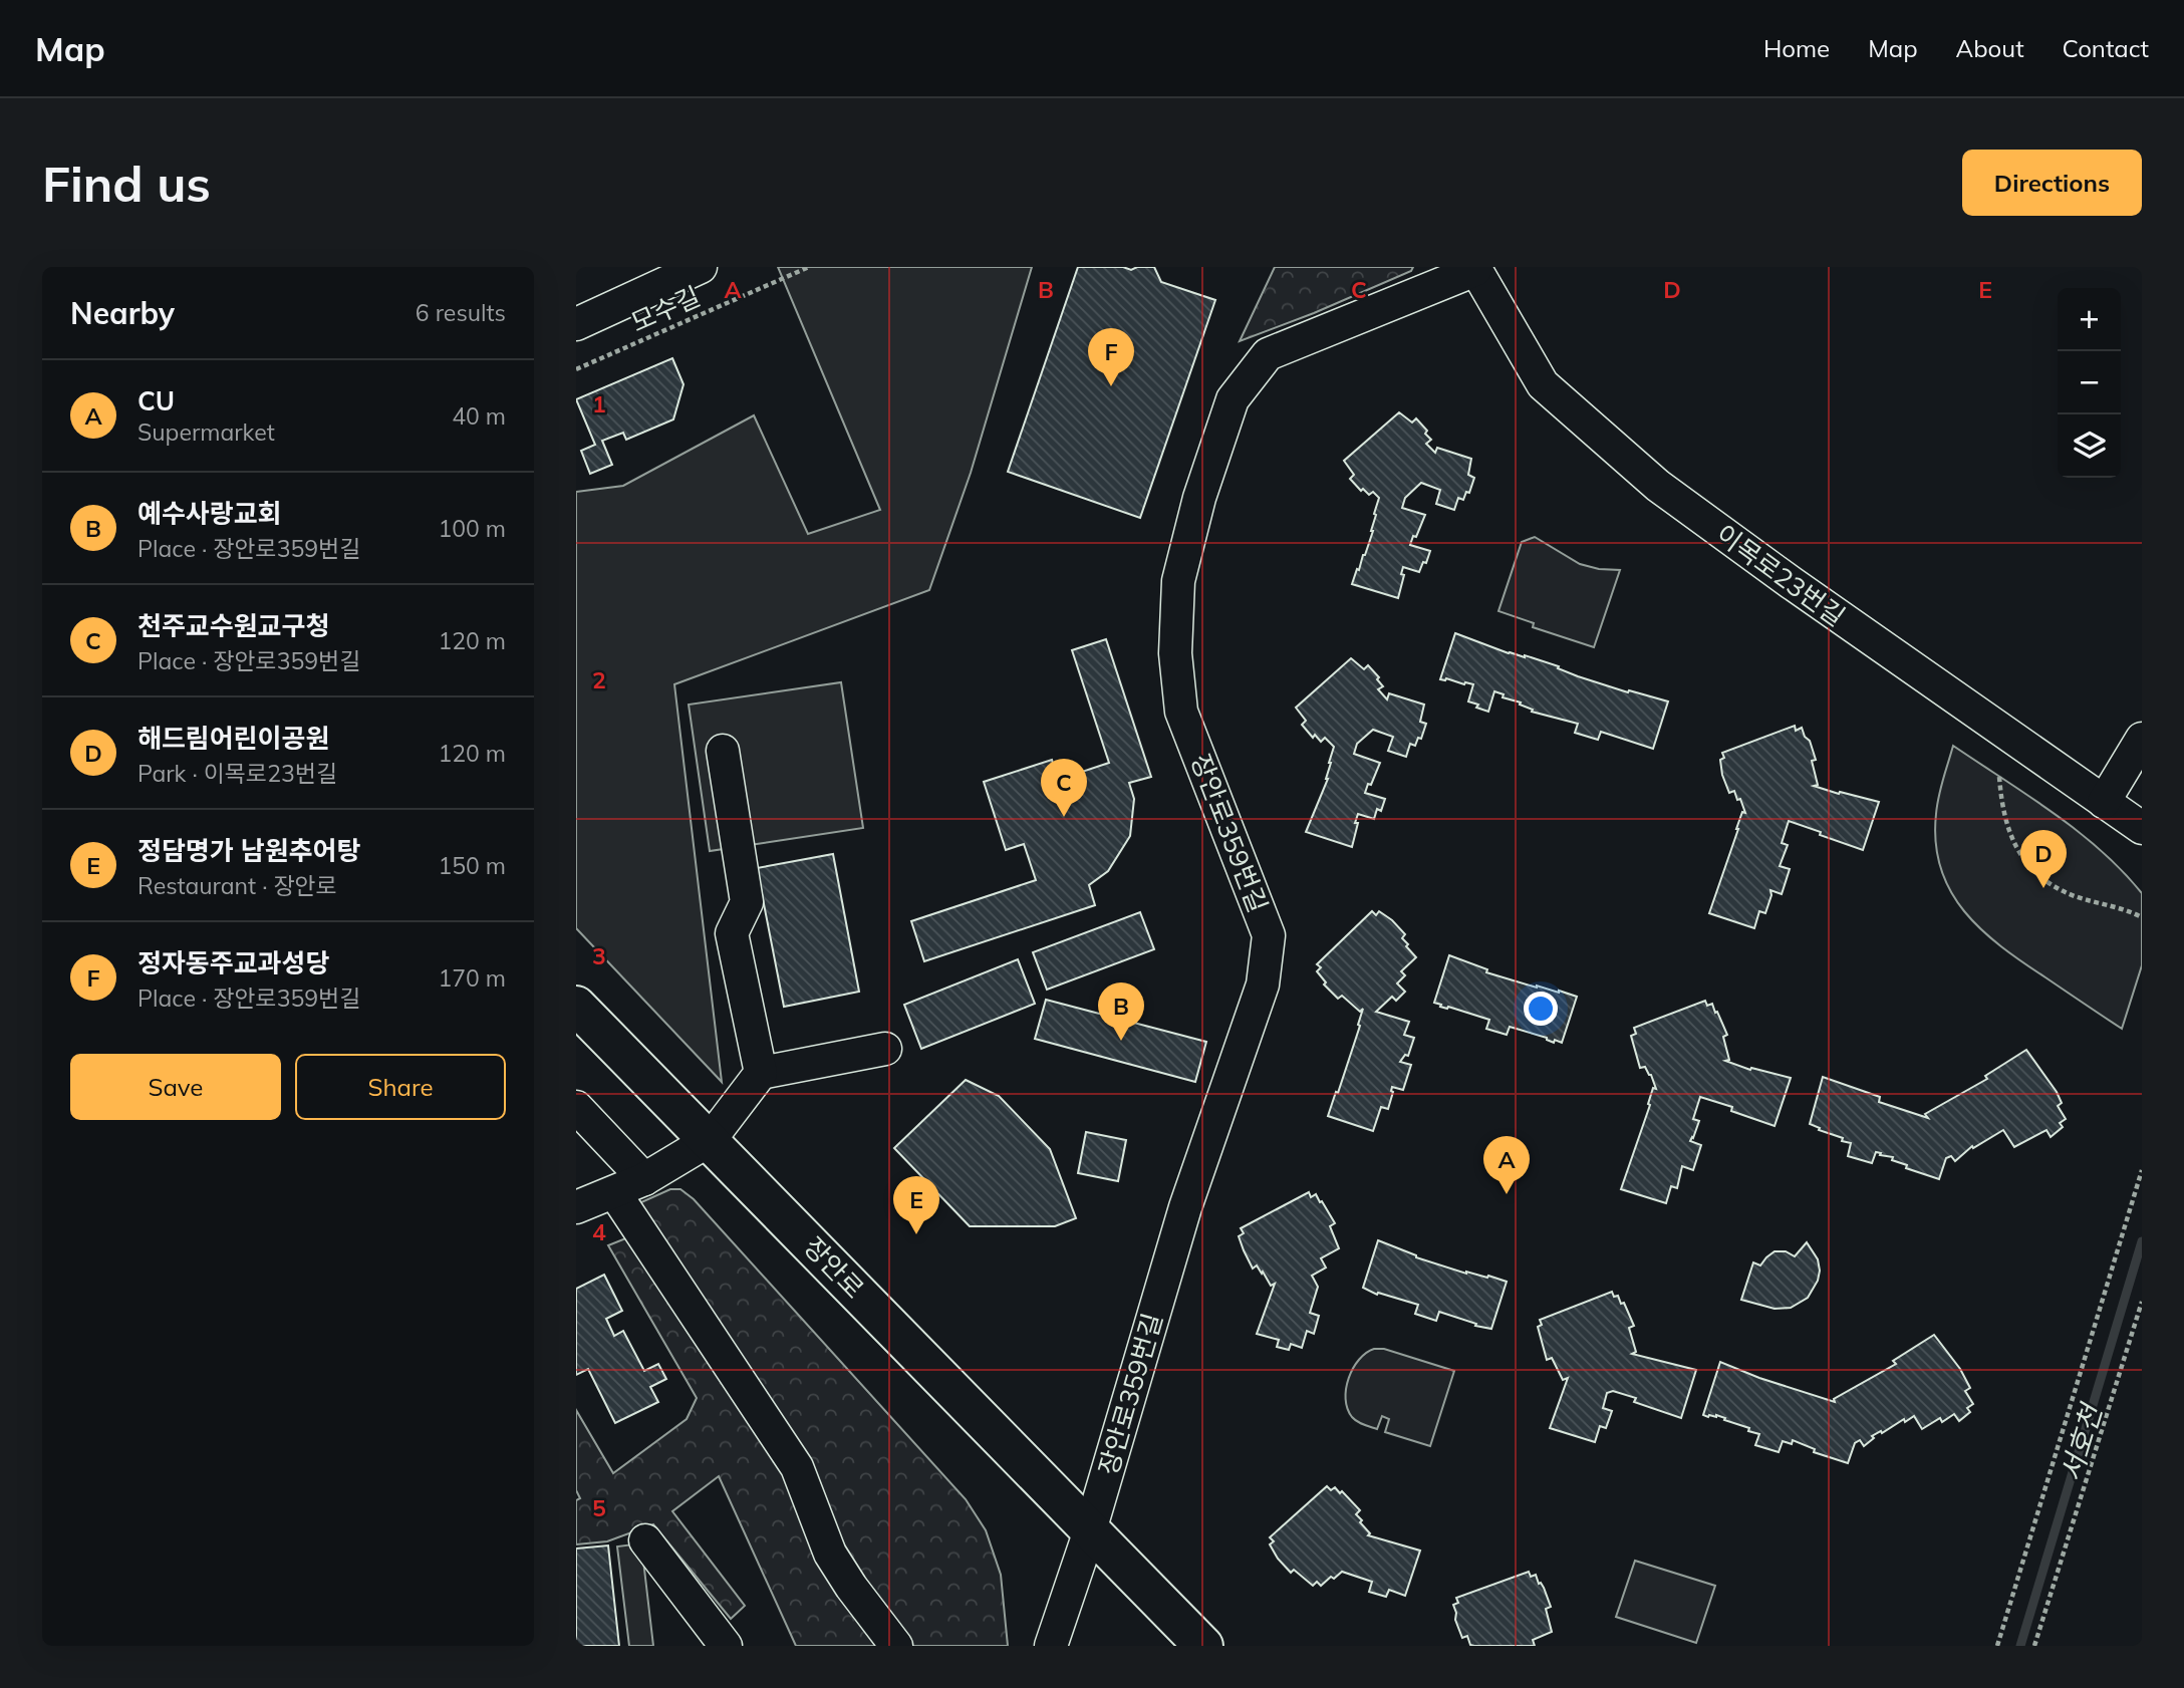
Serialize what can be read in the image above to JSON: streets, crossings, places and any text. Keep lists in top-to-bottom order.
{
  "streets": {
    "main road": ["장안로"],
    "street": ["이목로23번길", "장안로359번길"],
    "path": ["모수길"]
  },
  "crossings": [
    ["이목로23번길", "장안로359번길"],
    ["장안로359번길", "장안로"]
  ],
  "water": ["서호천"],
  "page": {
    "header": "Map",
    "nav": [
      "Home",
      "Map",
      "About",
      "Contact"
    ],
    "buttons": [
      "Directions",
      ["Save", "Share"]
    ],
    "title": "Find us",
    "heading": ["Nearby", "6 results"],
    "map_buttons": ["+", "−"],
    "pins": [
      "F",
      "C",
      "D",
      "B",
      "A",
      "E"
    ],
    "list": [
      {
        "mark": "A",
        "name": "CU",
        "note": "Supermarket",
        "value": "40 m"
      },
      {
        "mark": "B",
        "name": "예수사랑교회",
        "note": "Place · 장안로359번길",
        "value": "100 m"
      },
      {
        "mark": "C",
        "name": "천주교수원교구청",
        "note": "Place · 장안로359번길",
        "value": "120 m"
      },
      {
        "mark": "D",
        "name": "해드림어린이공원",
        "note": "Park · 이목로23번길",
        "value": "120 m"
      },
      {
        "mark": "E",
        "name": "정담명가 남원추어탕",
        "note": "Restaurant · 장안로",
        "value": "150 m"
      },
      {
        "mark": "F",
        "name": "정자동주교과성당",
        "note": "Place · 장안로359번길",
        "value": "170 m"
      }
    ]
  },
  "grid": {
    "columns": [
      "A",
      "B",
      "C",
      "D",
      "E"
    ],
    "rows": [
      "1",
      "2",
      "3",
      "4",
      "5"
    ]
  }
}
